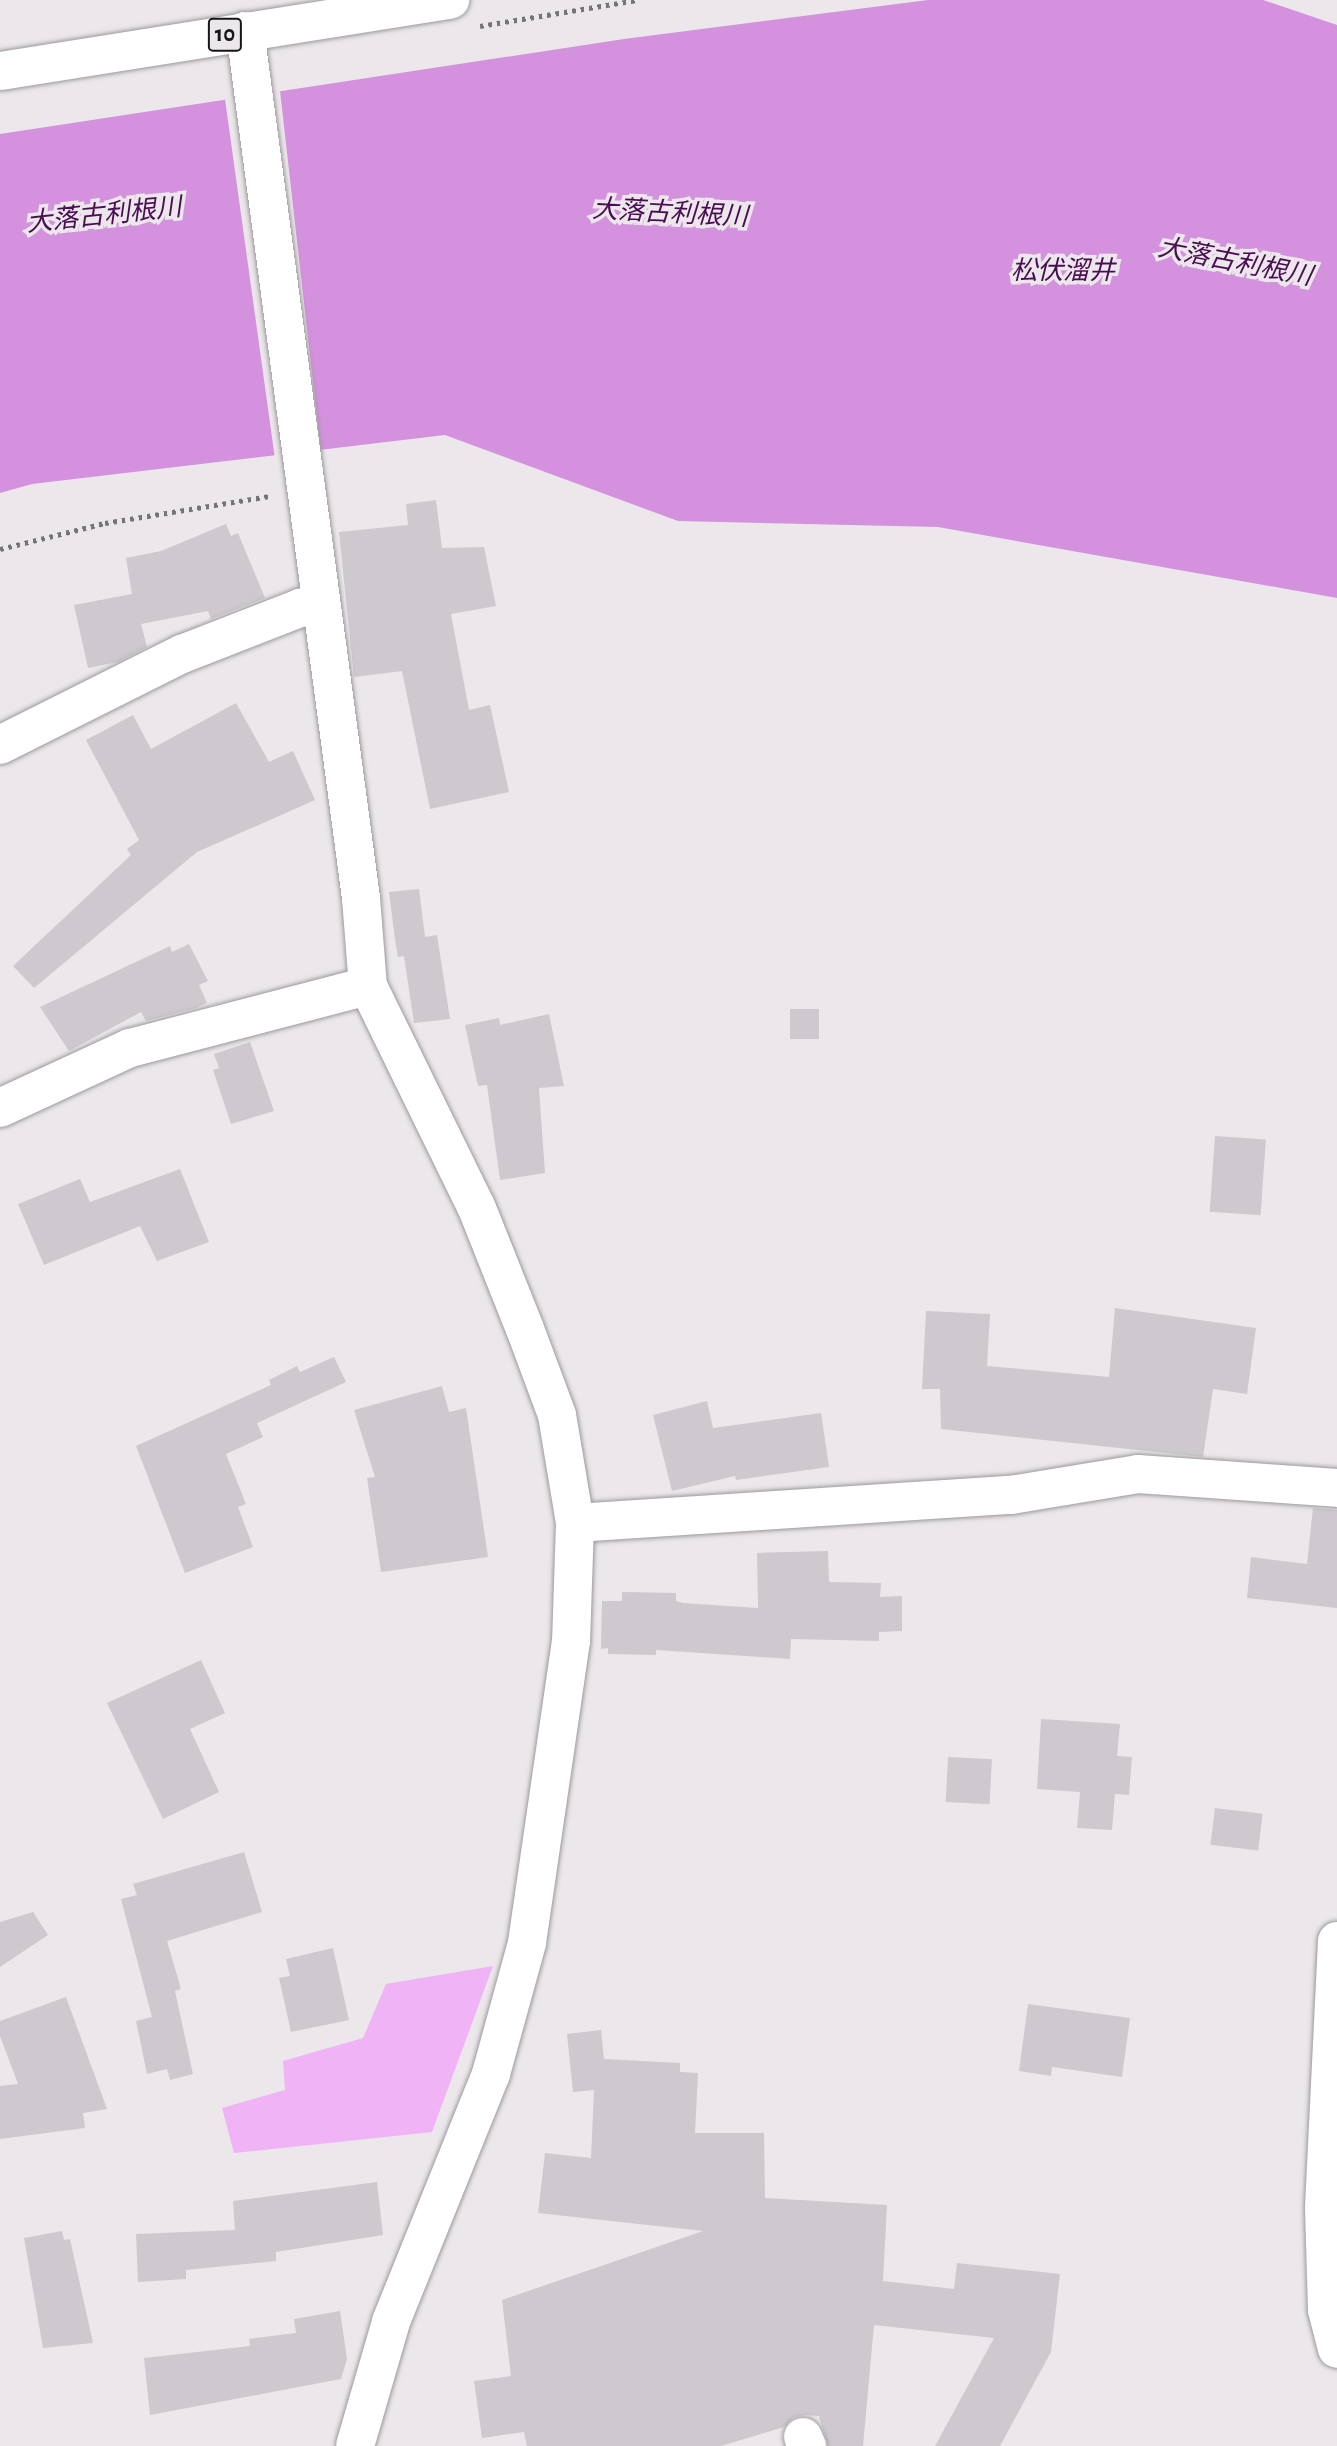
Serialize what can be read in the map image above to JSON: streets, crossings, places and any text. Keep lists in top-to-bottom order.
{
  "streets": {
    "street": ["10"]
  },
  "water": ["大落古利根川", "松伏溜井"]
}
